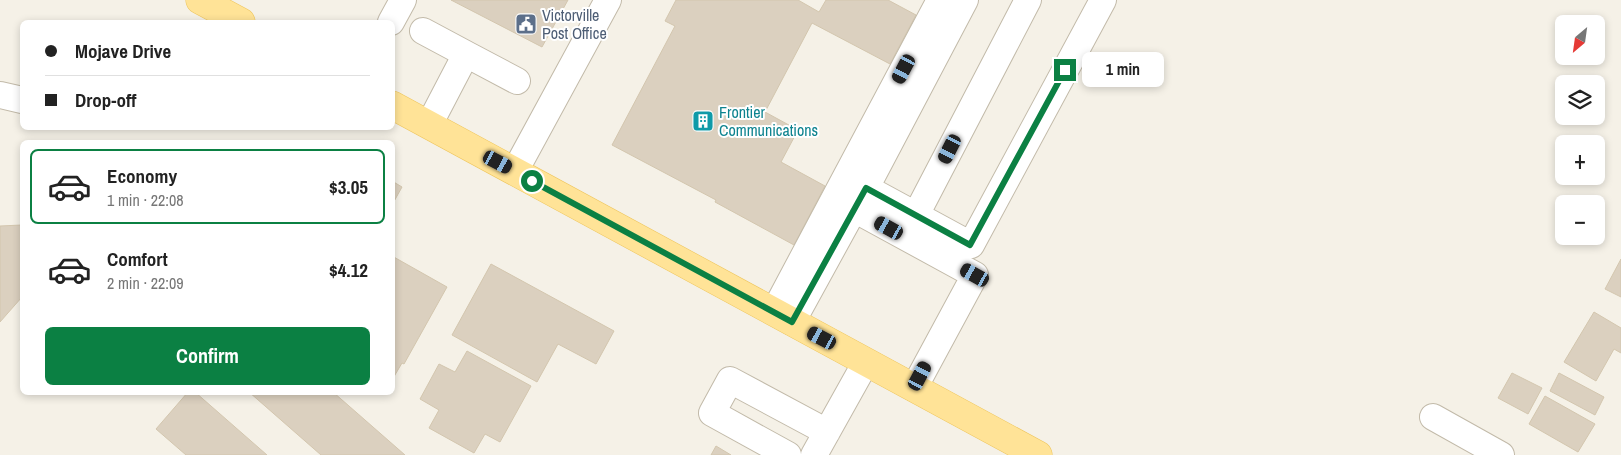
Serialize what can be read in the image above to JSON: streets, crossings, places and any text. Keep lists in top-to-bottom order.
{
  "places": {
    "public building": ["Victorville Post Office"],
    "building": ["Frontier Communications"]
  },
  "north": "bottom left",
  "page": {
    "map_buttons": ["+", "−"],
    "banner": ["Mojave Drive", "Drop-off"],
    "bubble": "1 min",
    "list": [
      {
        "name": "Economy",
        "note": "1 min · 22:08",
        "value": "$3.05"
      },
      {
        "name": "Comfort",
        "note": "2 min · 22:09",
        "value": "$4.12"
      }
    ],
    "buttons": "Confirm"
  }
}
